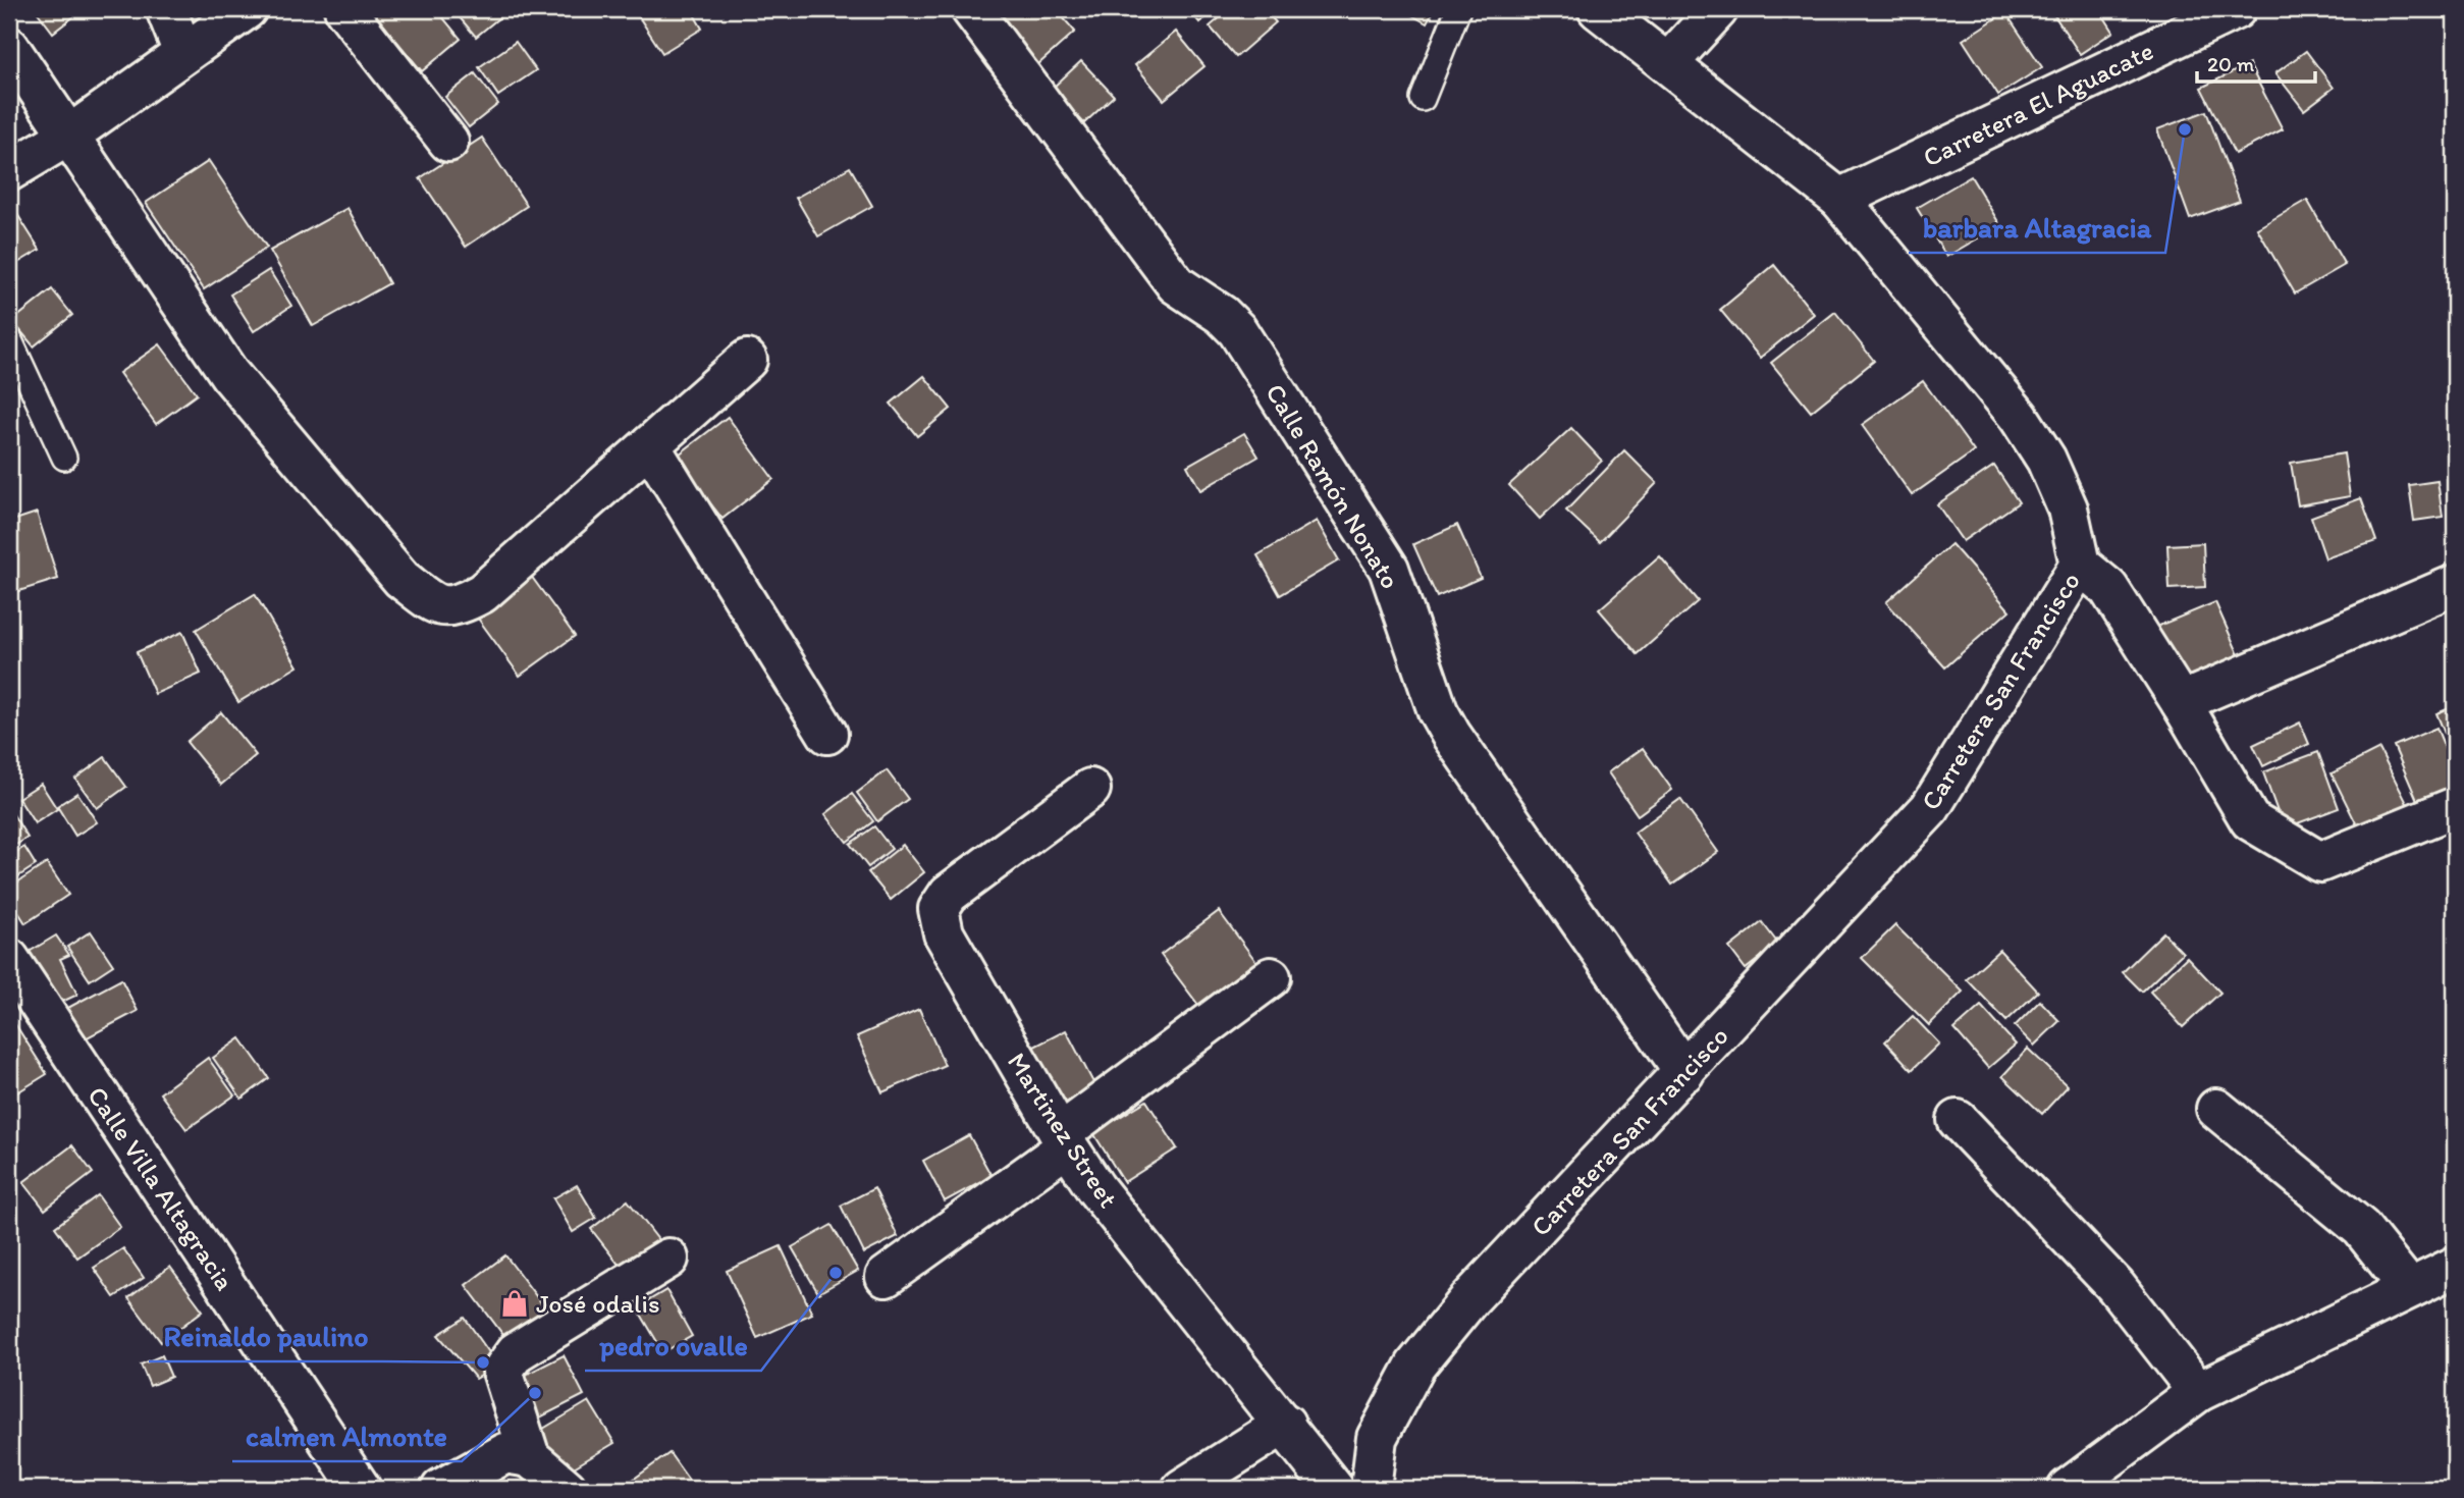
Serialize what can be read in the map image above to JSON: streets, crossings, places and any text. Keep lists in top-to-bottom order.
{
  "streets": {
    "street": [
      "Carretera El Aguacate",
      "Calle Ramón Nonato",
      "Carretera San Francisco",
      "Martinez Street",
      "Calle Villa Altagracia"
    ]
  },
  "crossings": [
    ["Carretera El Aguacate", "Carretera San Francisco"],
    ["Calle Ramón Nonato", "Carretera San Francisco"]
  ],
  "places": {
    "other": [
      "barbara Altagracia",
      "pedro ovalle",
      "Reinaldo paulino",
      "calmen Almonte"
    ],
    "shop": ["José odalis"]
  },
  "scale_bar": "20 m"
}
